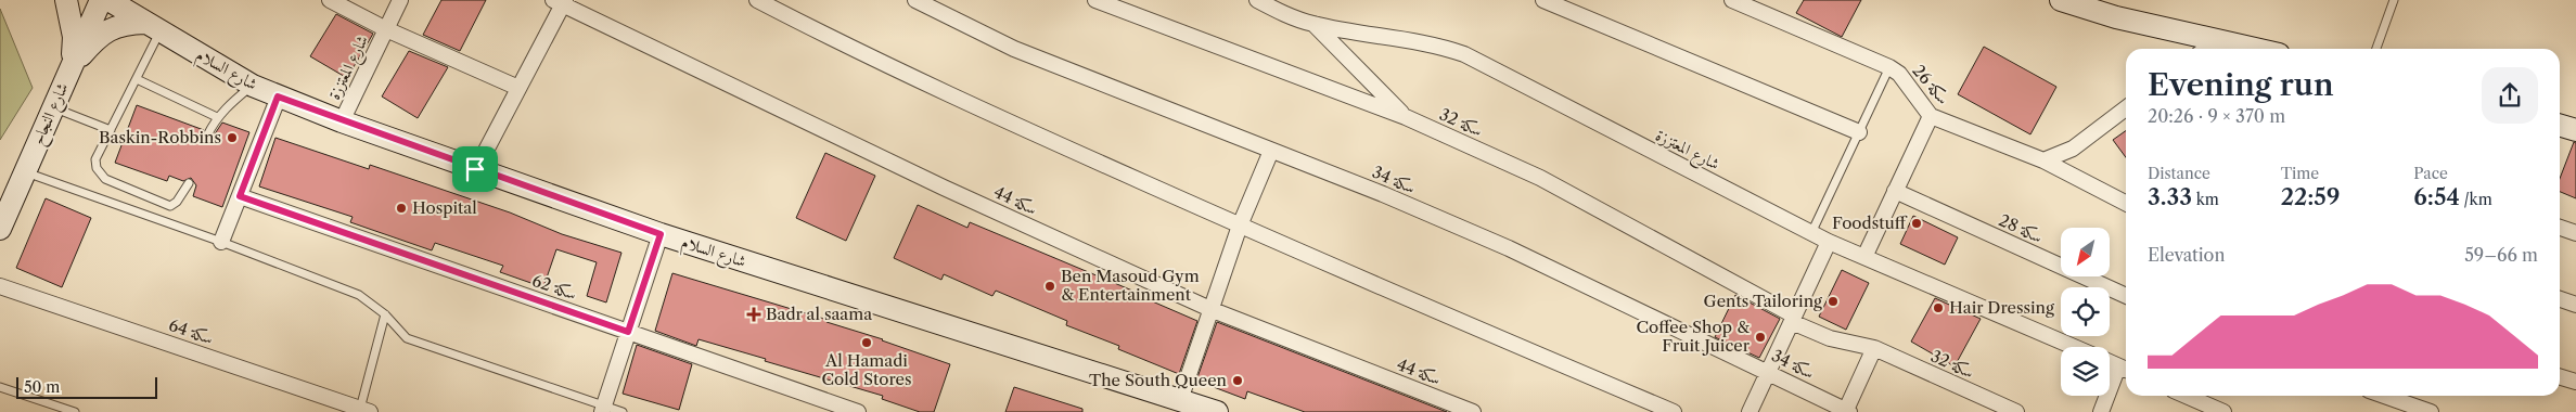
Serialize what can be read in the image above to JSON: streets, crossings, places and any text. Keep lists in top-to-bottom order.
{
  "streets": {
    "street": [
      "شارع المعتززة",
      "شارع السلام",
      "سكة 26",
      "شارع النجاح",
      "سكة 32",
      "سكة 34",
      "سكة 44",
      "سكة 28",
      "سكة 62",
      "سكة 64"
    ]
  },
  "crossings": [
    ["شارع المعتززة", "شارع السلام"]
  ],
  "places": {
    "other": [
      "Baskin-Robbins",
      "Hospital",
      "Foodstuff",
      "Ben Masoud Gym & Entertainment",
      "Gents Tailoring",
      "Hair Dressing",
      "Coffee Shop & Fruit Juicer",
      "Al Hamadi Cold Stores",
      "The South Queen"
    ],
    "health": ["Badr al saama"]
  },
  "scale_bar": "50 m",
  "north": "bottom left",
  "page": {
    "heading": ["Evening run", "20:26 · 9 × 370 m"],
    "stats": [
      ["Distance", "3.33 km"],
      ["Time", "22:59"],
      ["Pace", "6:54 /km"]
    ],
    "chart": ["Elevation", "59–66 m"],
    "scale": "50 m"
  }
}
